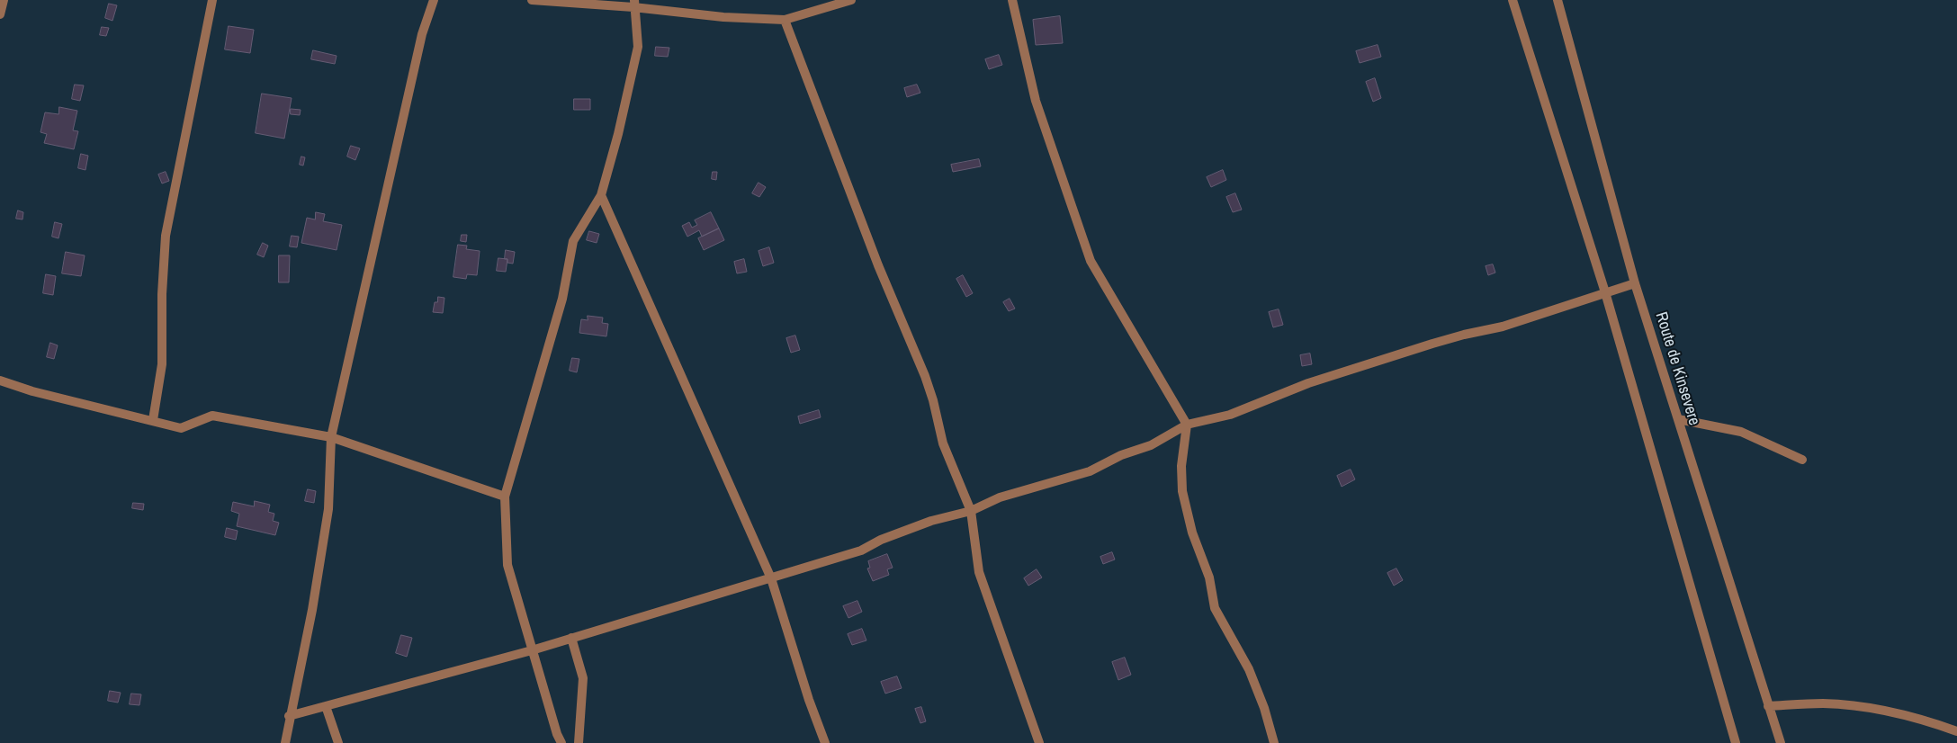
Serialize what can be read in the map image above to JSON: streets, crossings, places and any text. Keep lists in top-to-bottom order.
{
  "streets": {
    "street": ["Route de Kinsevere"]
  }
}
